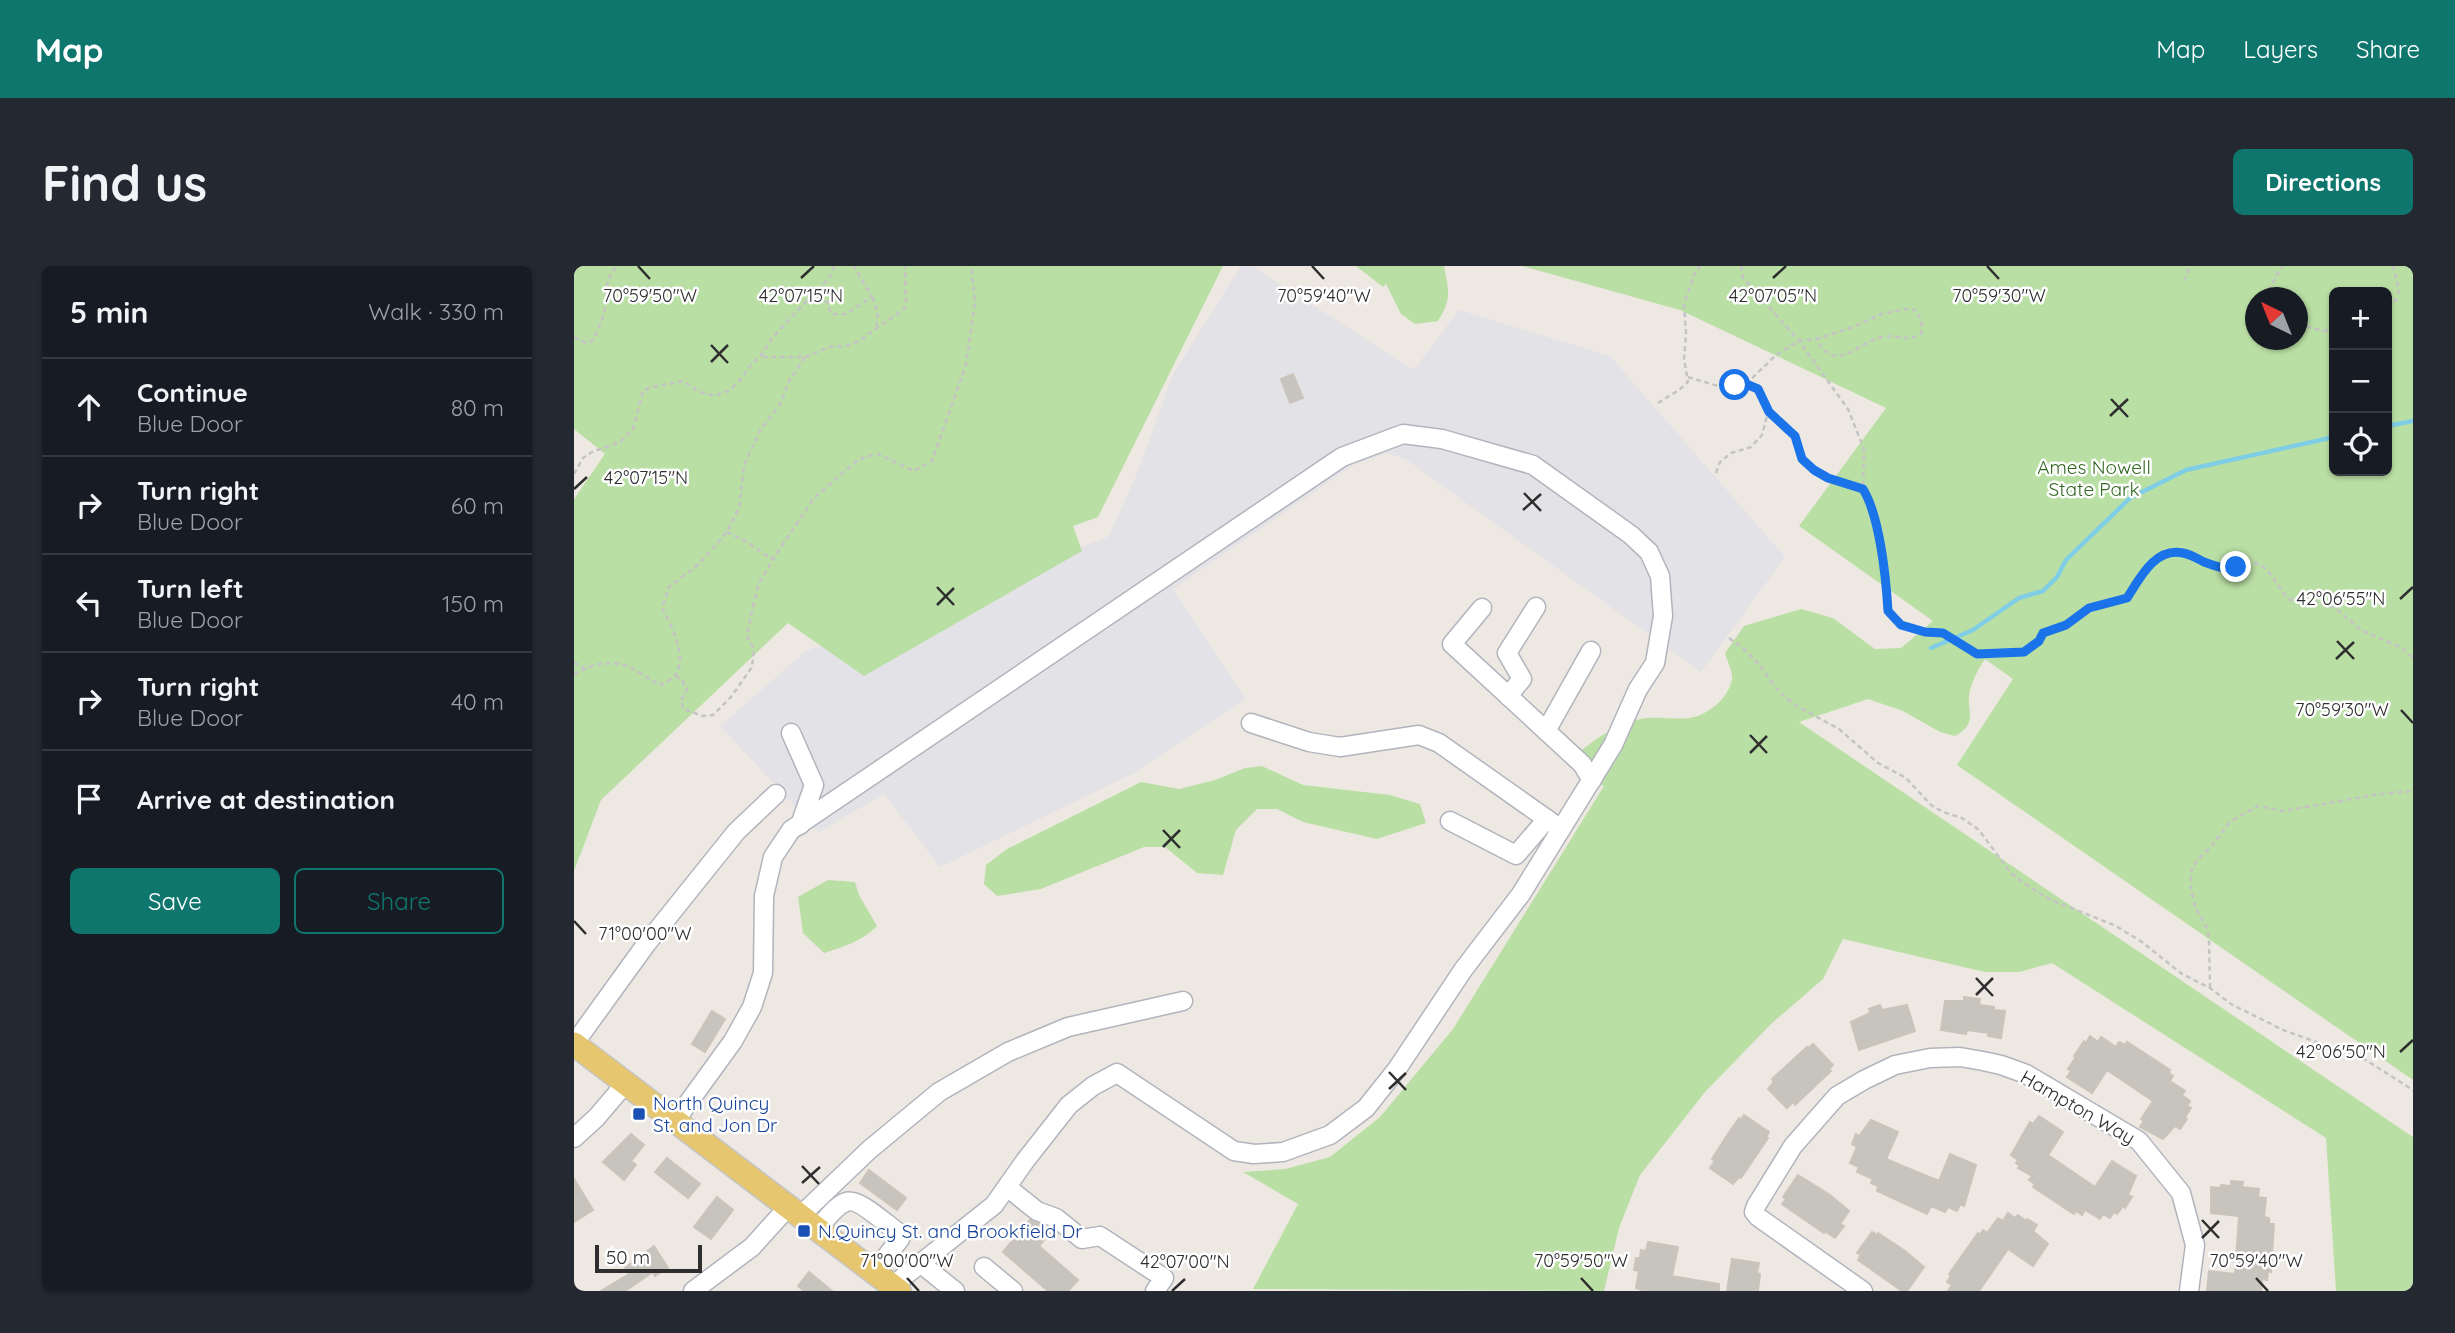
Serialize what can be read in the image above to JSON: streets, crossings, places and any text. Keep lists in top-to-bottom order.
{
  "streets": {
    "street": ["Hampton Way"]
  },
  "parks": ["Ames Nowell State Park"],
  "places": {
    "transit": ["North Quincy St. and Jon Dr", "N.Quincy St. and Brookfield Dr"]
  },
  "scale_bar": "50 m",
  "north": "top left",
  "page": {
    "header": "Map",
    "nav": ["Map", "Layers", "Share"],
    "buttons": [
      "Directions",
      ["Save", "Share"]
    ],
    "title": "Find us",
    "heading": ["5 min", "Walk · 330 m"],
    "map_buttons": ["+", "−"],
    "list": [
      ["Continue", "Blue Door", "80 m"],
      ["Turn right", "Blue Door", "60 m"],
      ["Turn left", "Blue Door", "150 m"],
      ["Turn right", "Blue Door", "40 m"],
      "Arrive at destination"
    ],
    "scale": "50 m"
  },
  "coordinates": [
    "42°07'15\"N",
    "42°07'05\"N",
    "70°59'50\"W",
    "70°59'40\"W",
    "70°59'30\"W",
    "42°06'55\"N",
    "71°00'00\"W",
    "42°06'50\"N",
    "42°07'00\"N"
  ]
}
